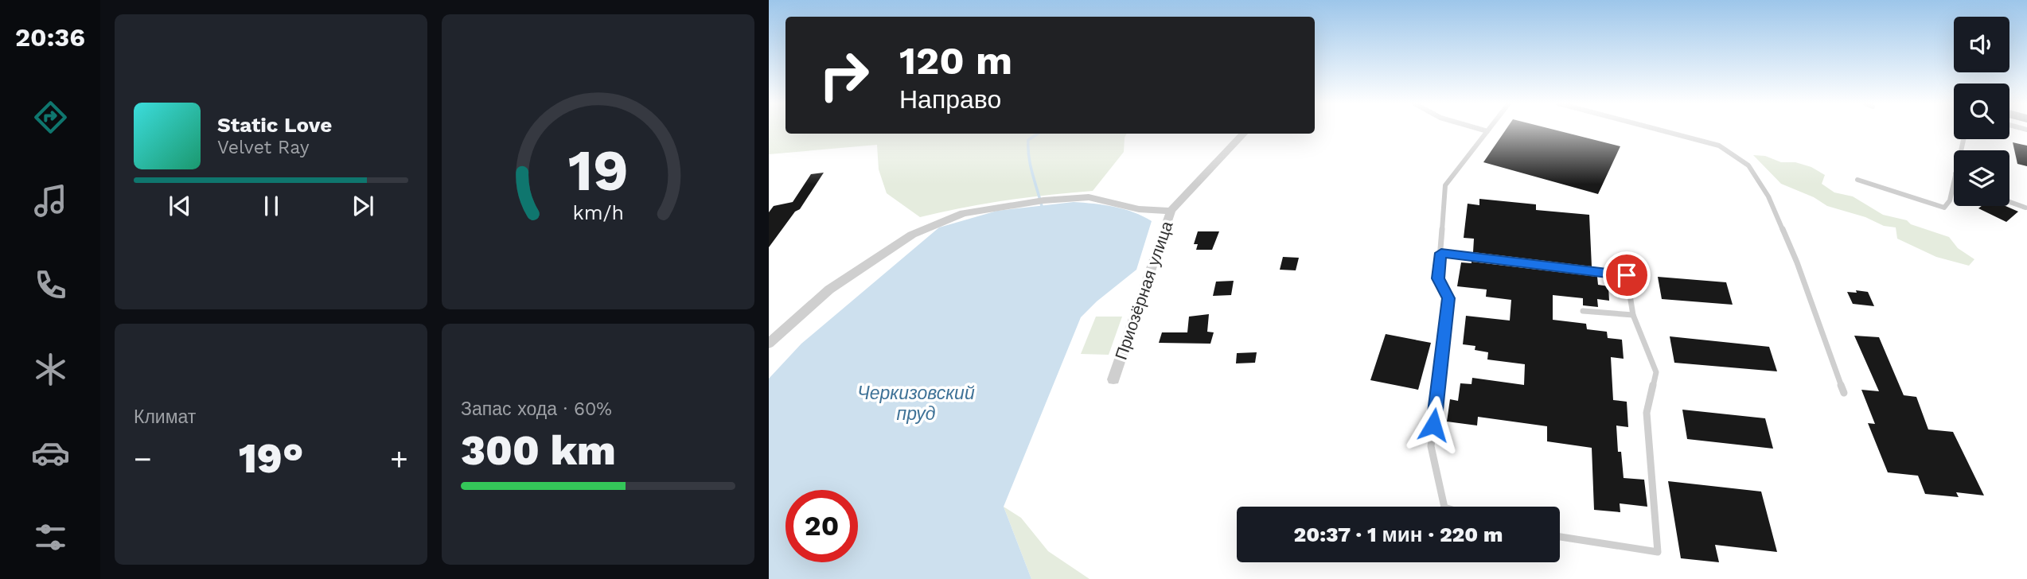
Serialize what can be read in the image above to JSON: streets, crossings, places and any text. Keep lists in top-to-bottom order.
{
  "streets": {
    "street": ["Приозёрная улица"]
  },
  "water": ["Черкизовский пруд"],
  "page": {
    "tabs": "20:36",
    "turn": ["120 m", "Направо"],
    "song": ["Static Love", "Velvet Ray"],
    "tile": [
      "Климат",
      ["Запас хода · 60%", "300 km"]
    ],
    "heat": ["−", "19°", "+"],
    "limit": "20",
    "trip": "20:37 · 1 мин · 220 m",
    "gauge": ["19", "km/h"]
  }
}
